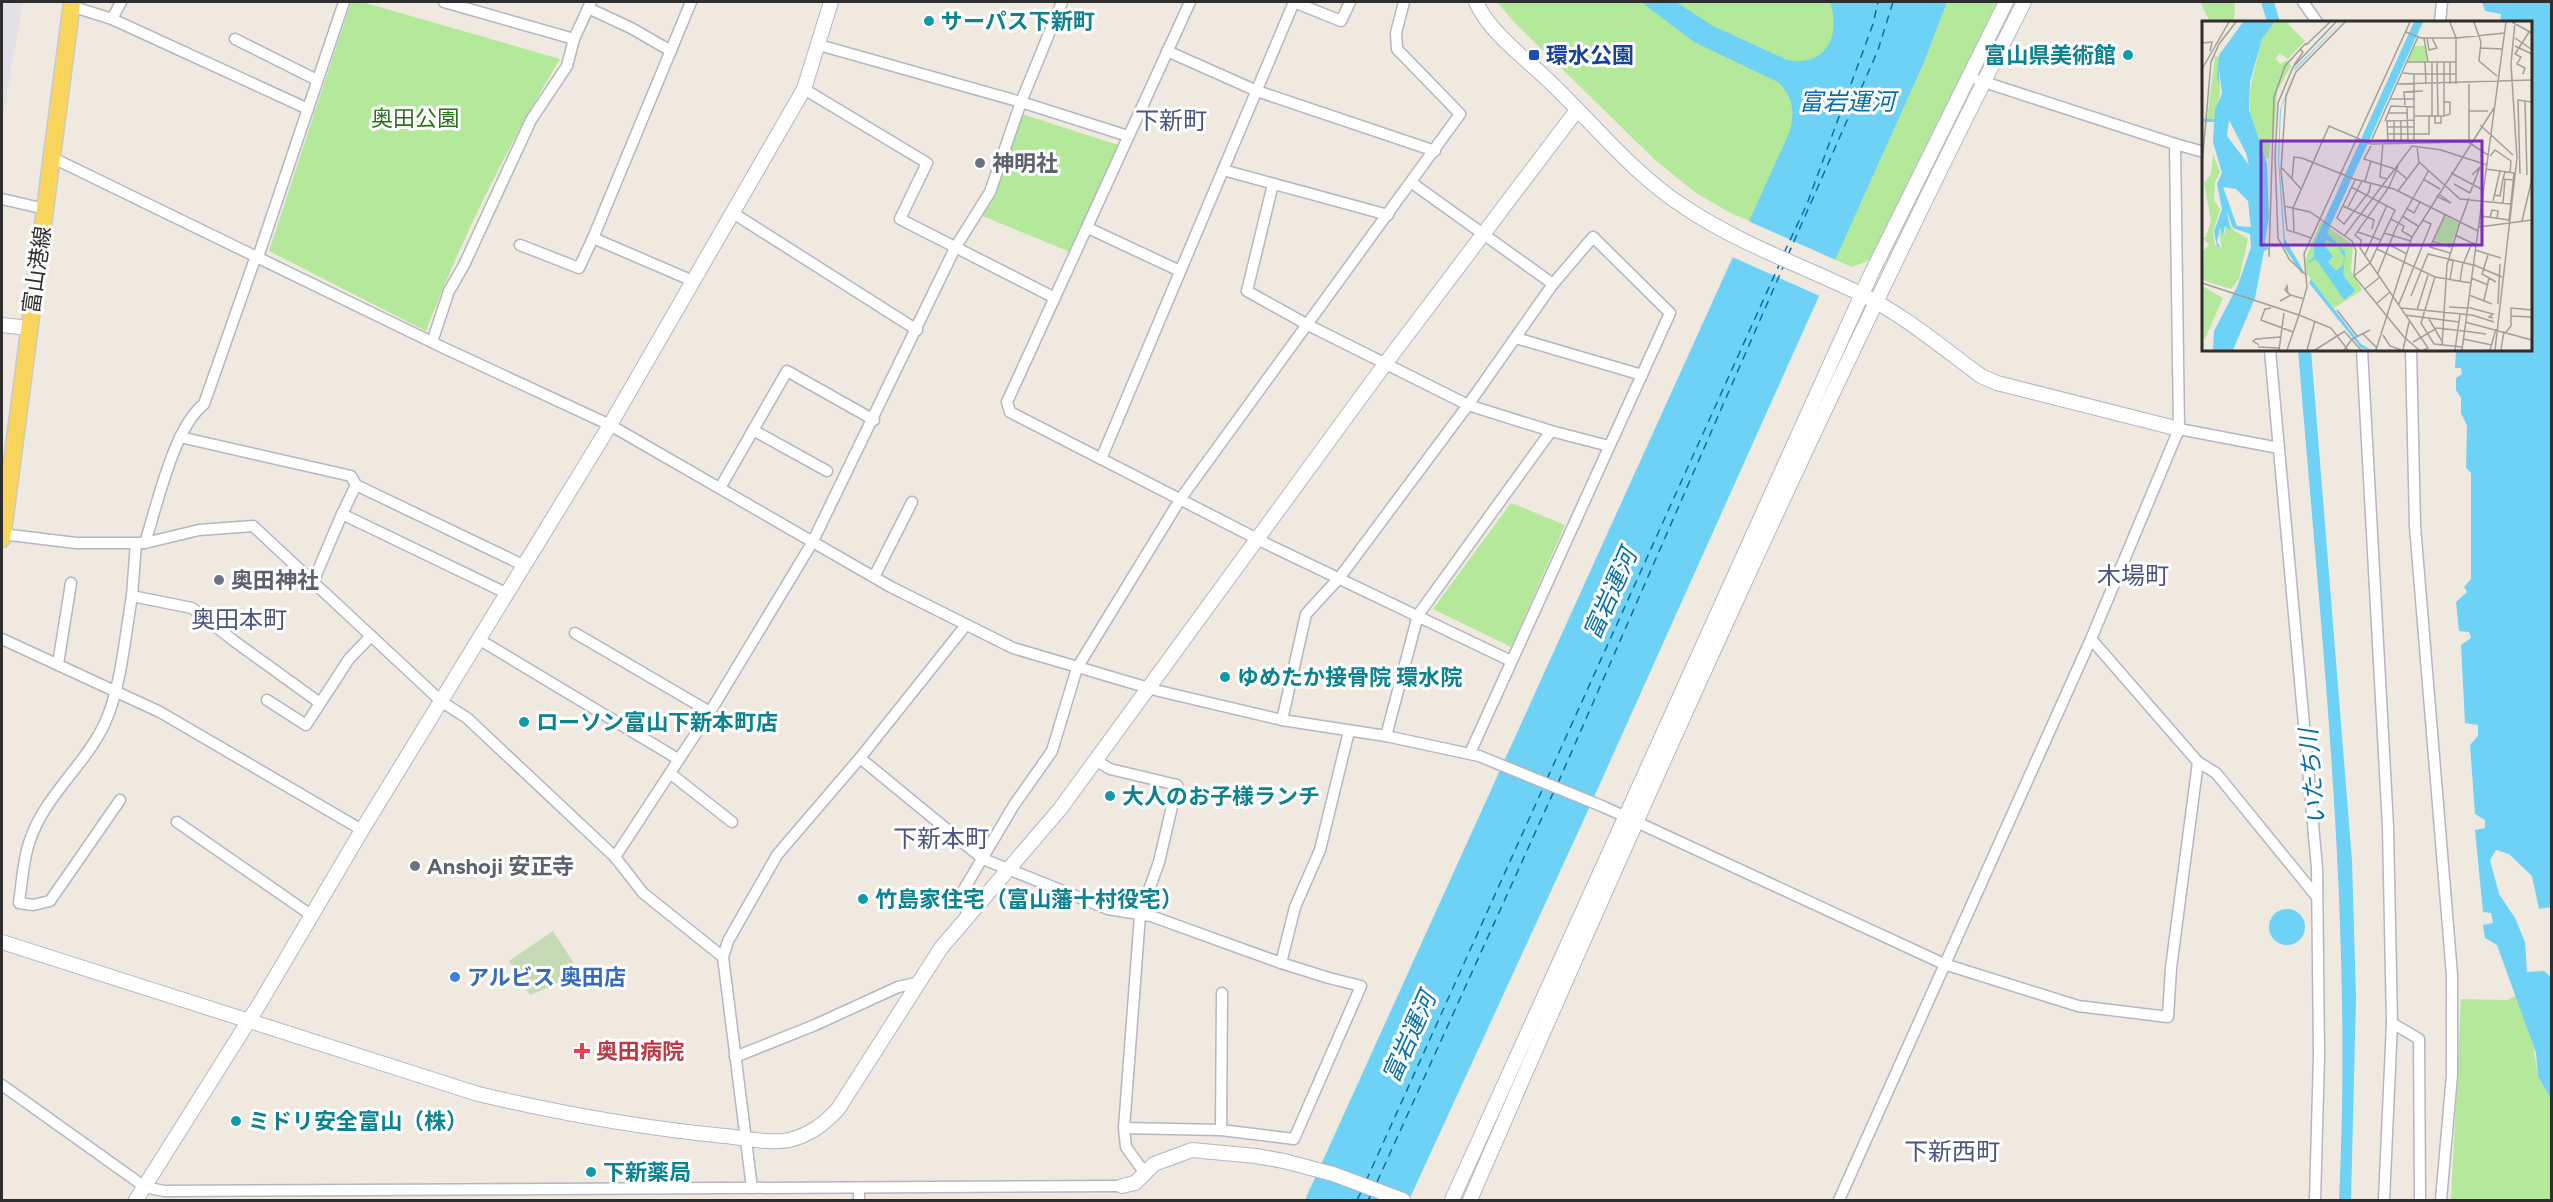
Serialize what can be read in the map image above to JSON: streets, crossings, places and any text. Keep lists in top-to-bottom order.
{
  "streets": {
    "main road": ["富山港線"]
  },
  "districts": [
    "下新町",
    "木場町",
    "奥田本町",
    "下新本町",
    "下新西町"
  ],
  "water": ["富岩運河", "いたち川"],
  "parks": ["奥田公園"],
  "places": {
    "other": [
      "サーパス下新町",
      "富山県美術館",
      "神明社",
      "奥田神社",
      "ゆめたか接骨院 環水院",
      "ローソン富山下新本町店",
      "大人のお子様ランチ",
      "Anshoji 安正寺",
      "竹島家住宅（富山藩十村役宅）",
      "アルビス 奥田店",
      "ミドリ安全富山（株）",
      "下新薬局"
    ],
    "transit": ["環水公園"],
    "health": ["奥田病院"]
  }
}
